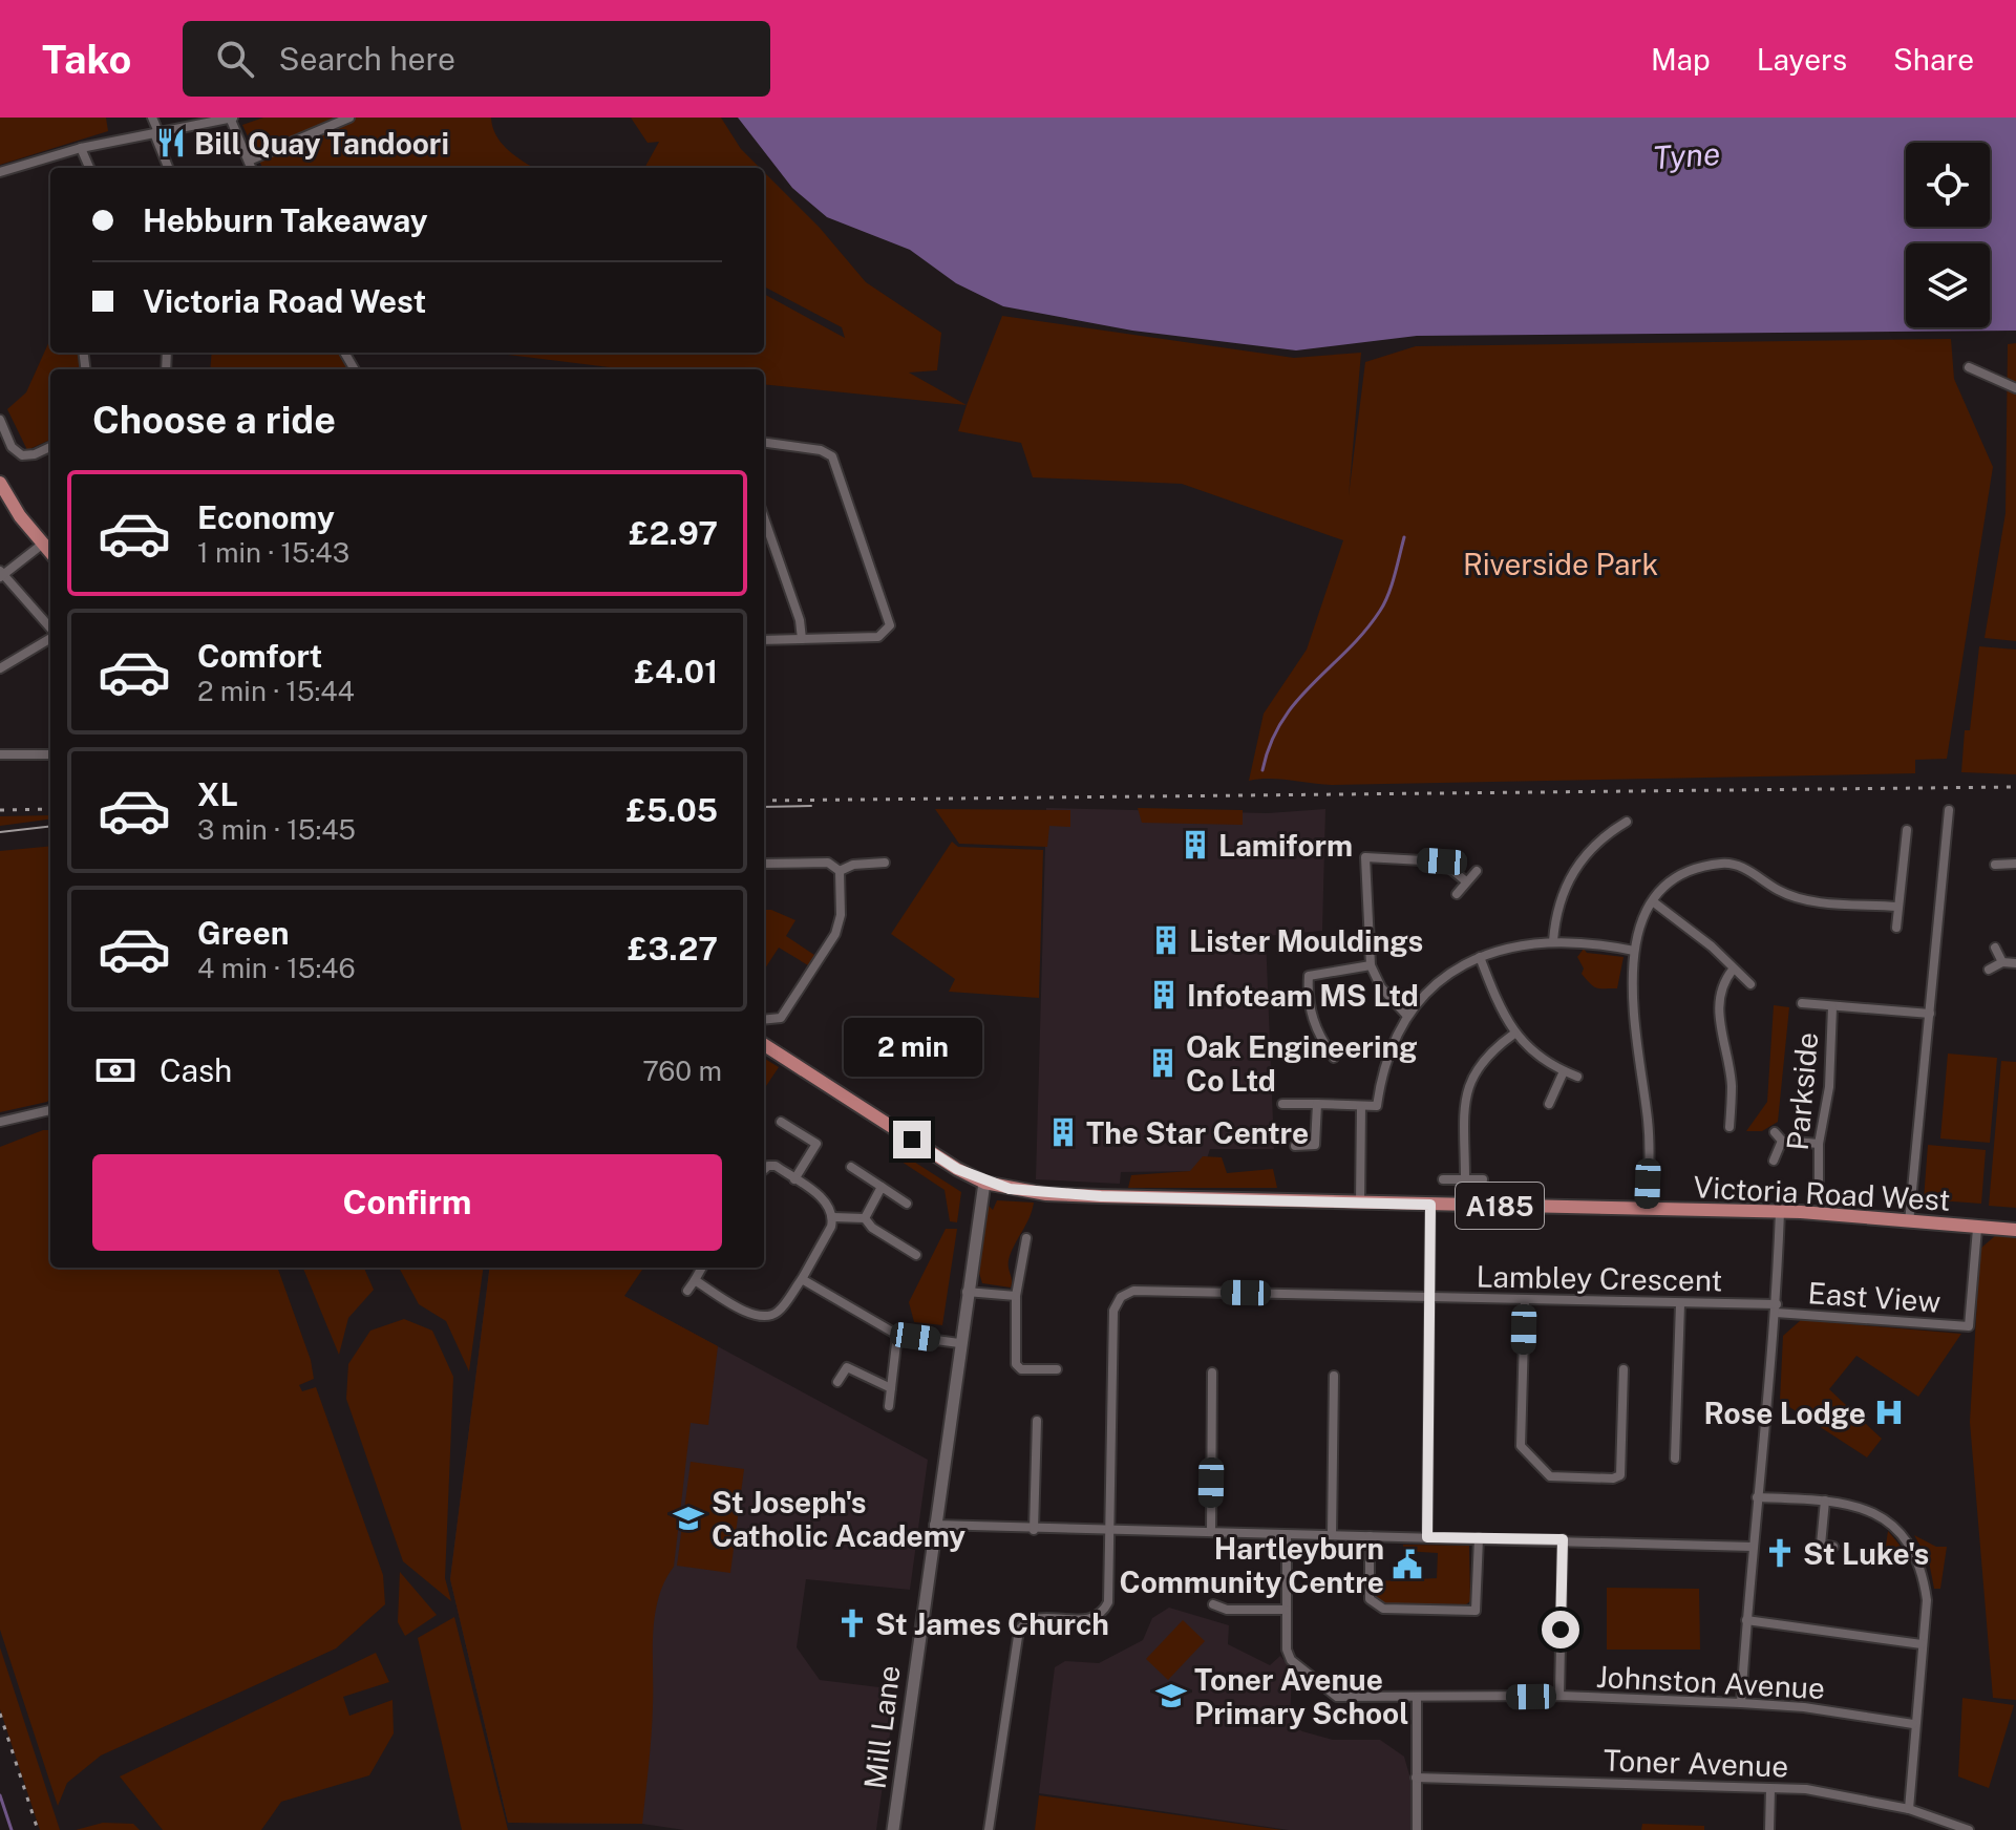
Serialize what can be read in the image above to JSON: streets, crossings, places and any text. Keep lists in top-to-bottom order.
{
  "streets": {
    "main road": ["Victoria Road West", "A185", "Mill Lane"],
    "street": [
      "Parkside",
      "Lambley Crescent",
      "East View",
      "Johnston Avenue",
      "Toner Avenue"
    ]
  },
  "crossings": [
    ["Victoria Road West", "East View"],
    ["Victoria Road West", "Mill Lane"],
    ["Lambley Crescent", "East View"]
  ],
  "water": ["Tyne"],
  "parks": ["Riverside Park"],
  "places": {
    "restaurant": ["Bill Quay Tandoori"],
    "building": [
      "Lamiform",
      "Lister Mouldings",
      "Infoteam MS Ltd",
      "Oak Engineering Co Ltd",
      "The Star Centre"
    ],
    "hospital": ["Rose Lodge"],
    "school or university": ["St Joseph's Catholic Academy", "Toner Avenue Primary School"],
    "church": ["St Luke's", "St James Church"],
    "public building": ["Hartleyburn Community Centre"]
  },
  "page": {
    "header": "Tako",
    "search": "Search here",
    "nav": ["Map", "Layers", "Share"],
    "banner": ["Hebburn Takeaway", "Victoria Road West"],
    "heading": "Choose a ride",
    "list": [
      {
        "name": "Economy",
        "note": "1 min · 15:43",
        "value": "£2.97"
      },
      {
        "name": "Comfort",
        "note": "2 min · 15:44",
        "value": "£4.01"
      },
      {
        "name": "XL",
        "note": "3 min · 15:45",
        "value": "£5.05"
      },
      {
        "name": "Green",
        "note": "4 min · 15:46",
        "value": "£3.27"
      }
    ],
    "bubble": "2 min",
    "pay": ["Cash", "760 m"],
    "buttons": "Confirm"
  }
}
